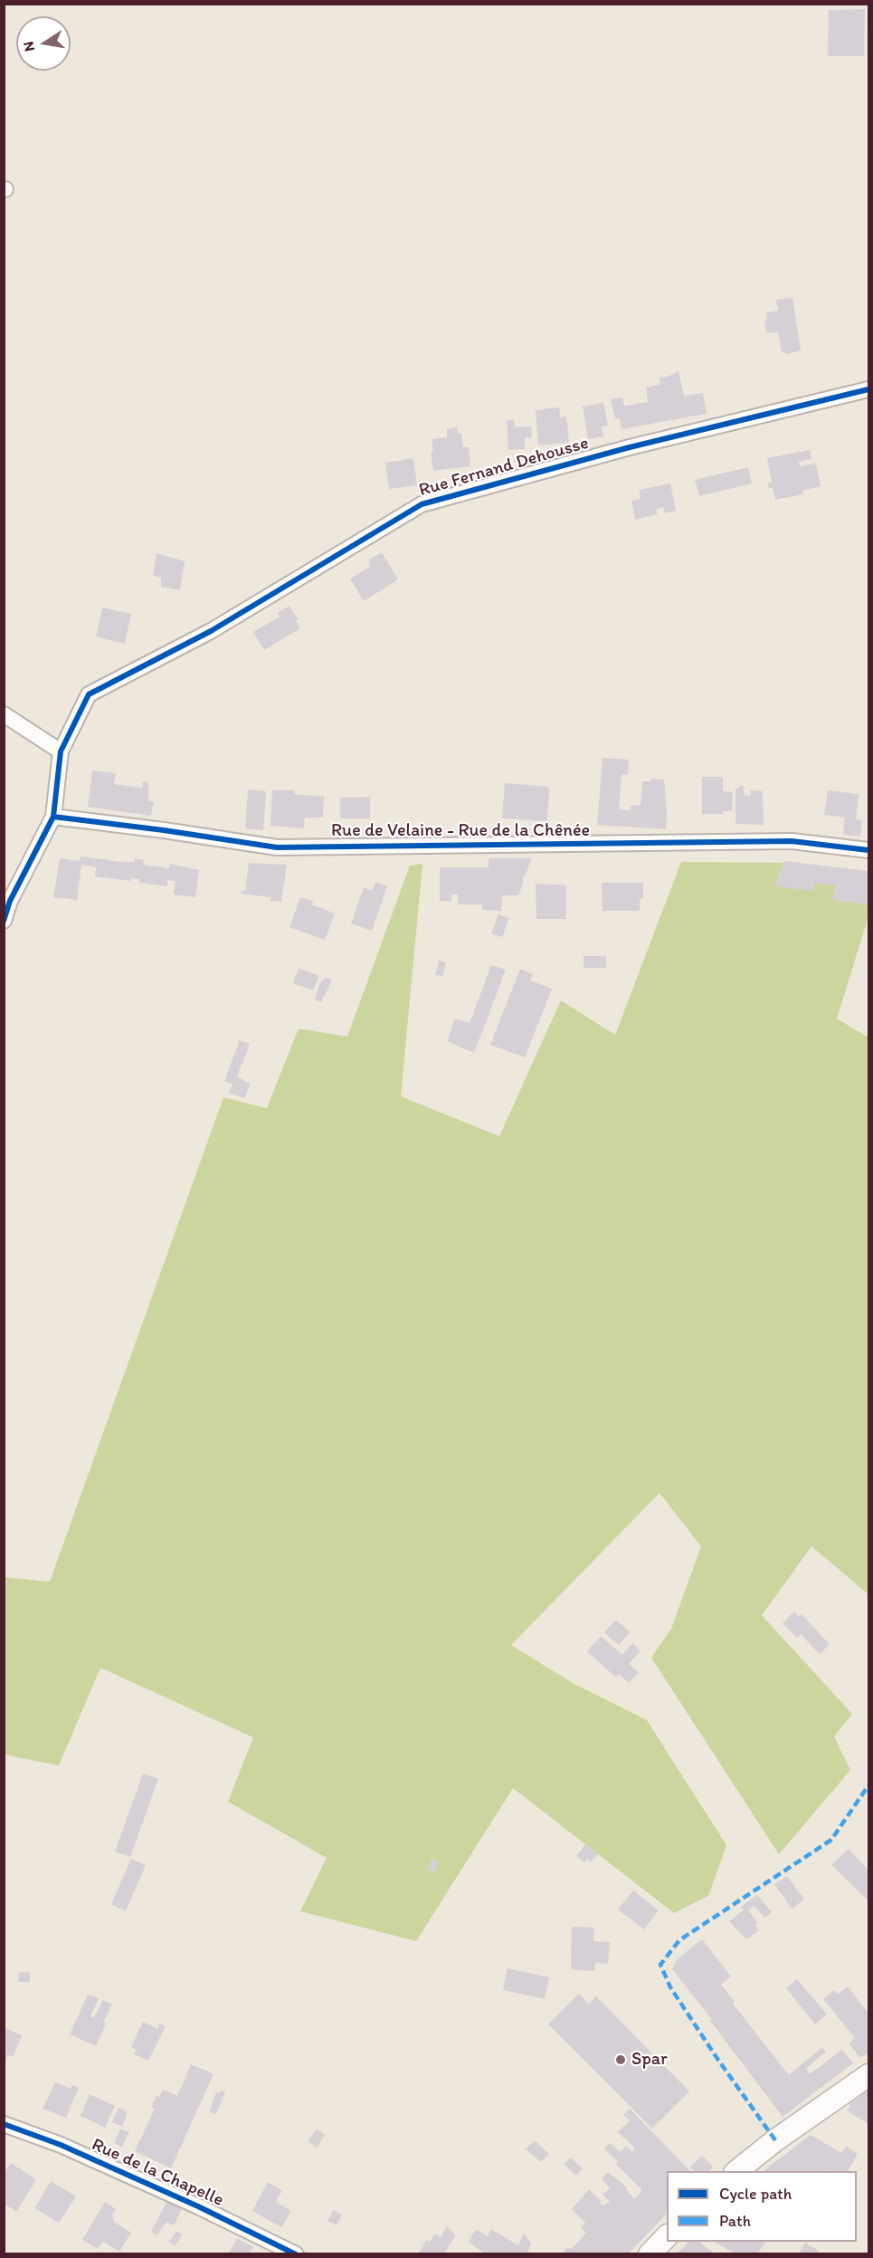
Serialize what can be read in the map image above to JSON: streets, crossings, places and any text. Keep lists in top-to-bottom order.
{
  "streets": {
    "street": ["Rue Fernand Dehousse", "Rue de Velaine - Rue de la Chênée", "Rue de la Chapelle"]
  },
  "crossings": [
    ["Rue Fernand Dehousse", "Rue de Velaine - Rue de la Chênée"]
  ],
  "places": ["Spar"],
  "legend": ["Cycle path", "Path"],
  "north": "left"
}
